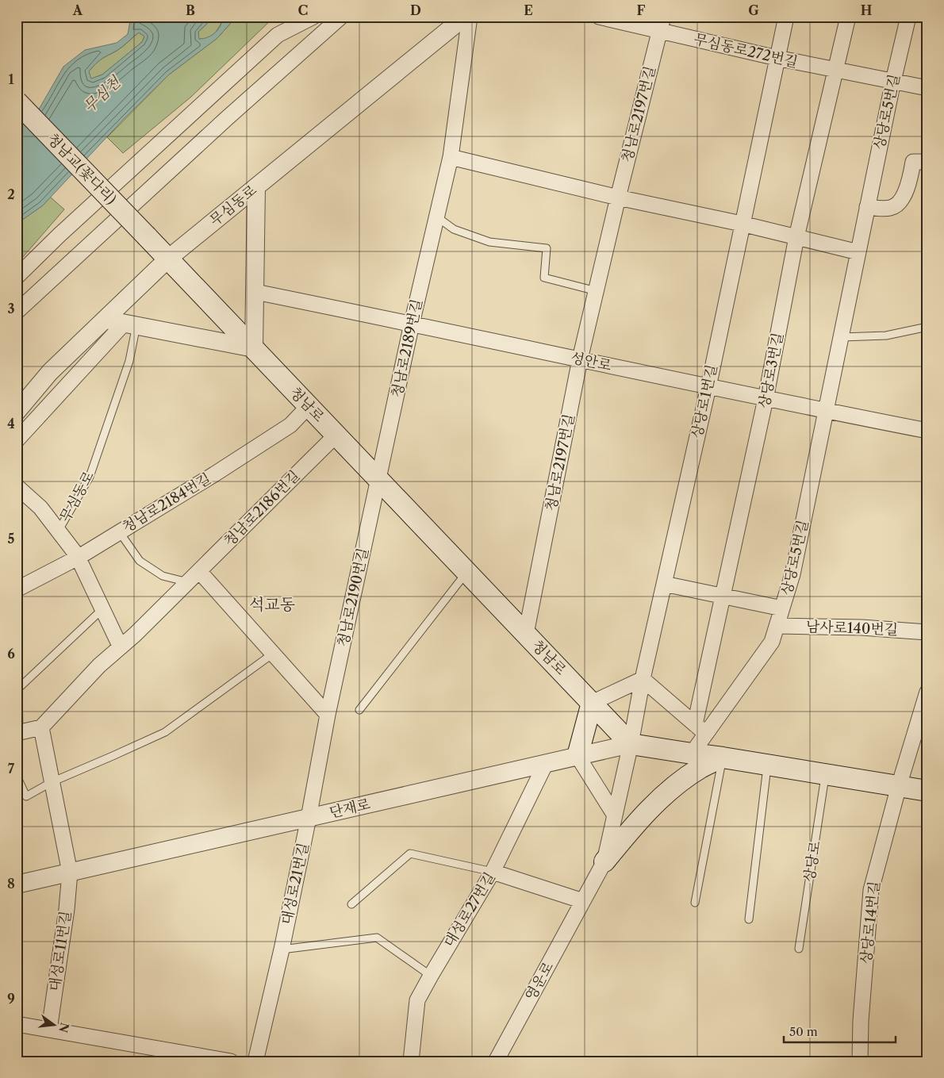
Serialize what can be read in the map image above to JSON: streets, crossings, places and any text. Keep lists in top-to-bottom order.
{
  "streets": {
    "main road": ["청남교(꽃다리)", "청남로"],
    "street": [
      "무심동로272번길",
      "상당로5번길",
      "청남로2197번길",
      "무심동로",
      "청남로2189번길",
      "성안로",
      "상당로3번길",
      "상당로1번길",
      "청남로2184번길",
      "청남로2186번길",
      "청남로2190번길",
      "남사로140번길",
      "단재로",
      "대성로21번길",
      "대성로27번길",
      "상당로14번길",
      "대성로11번길",
      "영운로"
    ],
    "lane": ["상당로"]
  },
  "crossings": [
    ["무심동로272번길", "상당로5번길"],
    ["무심동로272번길", "청남로2197번길"],
    ["무심동로272번길", "상당로3번길"],
    ["무심동로272번길", "상당로1번길"],
    ["상당로5번길", "성안로"],
    ["상당로5번길", "남사로140번길"],
    ["청남로2197번길", "성안로"],
    ["청남로2197번길", "청남로"],
    ["청남교(꽃다리)", "청남로"],
    ["무심동로", "청남로"],
    ["무심동로", "청남로2184번길"],
    ["청남로2189번길", "성안로"],
    ["청남로2189번길", "청남로"],
    ["청남로2189번길", "청남로2190번길"],
    ["성안로", "상당로3번길"],
    ["성안로", "상당로1번길"],
    ["상당로1번길", "청남로"],
    ["상당로1번길", "단재로"],
    ["상당로1번길", "영운로"],
    ["청남로", "청남로2184번길"],
    ["청남로", "청남로2186번길"],
    ["청남로", "청남로2190번길"],
    ["청남로", "단재로"],
    ["청남로", "영운로"],
    ["청남로2190번길", "단재로"],
    ["청남로2190번길", "대성로21번길"],
    ["단재로", "대성로21번길"],
    ["단재로", "대성로27번길"],
    ["단재로", "대성로11번길"],
    ["단재로", "영운로"]
  ],
  "districts": ["석교동"],
  "water": ["무심천"],
  "scale_bar": "50 m",
  "north": "right",
  "grid": {
    "columns": [
      "A",
      "B",
      "C",
      "D",
      "E",
      "F",
      "G",
      "H"
    ],
    "rows": [
      "1",
      "2",
      "3",
      "4",
      "5",
      "6",
      "7",
      "8",
      "9"
    ]
  }
}
